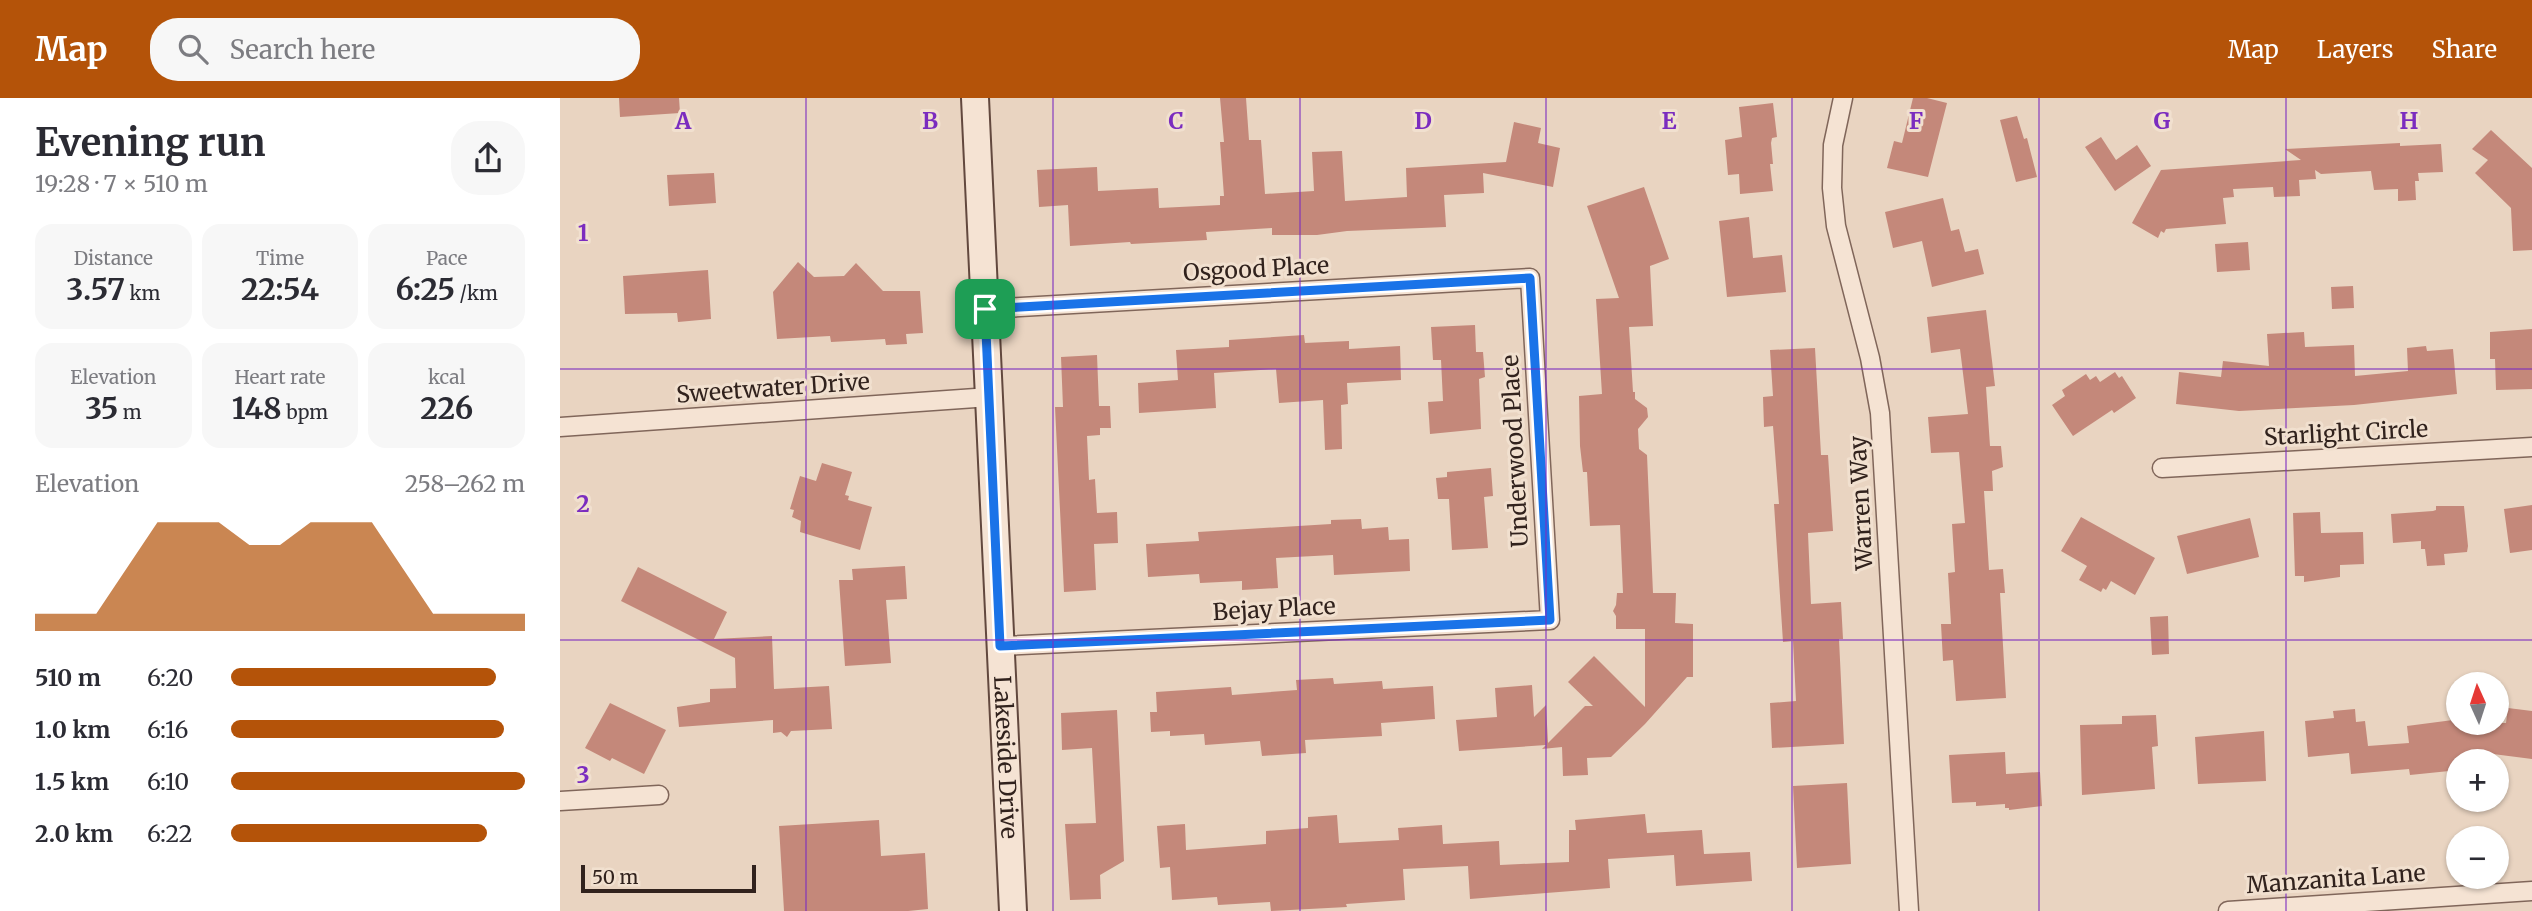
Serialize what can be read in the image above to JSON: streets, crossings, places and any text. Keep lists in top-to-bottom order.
{
  "streets": {
    "main road": ["Lakeside Drive"],
    "street": [
      "Osgood Place",
      "Sweetwater Drive",
      "Starlight Circle",
      "Underwood Place",
      "Warren Way",
      "Bejay Place",
      "Manzanita Lane"
    ]
  },
  "crossings": [
    ["Osgood Place", "Underwood Place"],
    ["Osgood Place", "Lakeside Drive"],
    ["Sweetwater Drive", "Lakeside Drive"],
    ["Underwood Place", "Bejay Place"],
    ["Bejay Place", "Lakeside Drive"]
  ],
  "scale_bar": "50 m",
  "north": "top",
  "page": {
    "header": "Map",
    "search": "Search here",
    "nav": ["Map", "Layers", "Share"],
    "heading": ["Evening run", "19:28 · 7 × 510 m"],
    "stats": [
      ["Distance", "3.57 km"],
      ["Time", "22:54"],
      ["Pace", "6:25 /km"],
      ["Elevation", "35 m"],
      ["Heart rate", "148 bpm"],
      ["kcal", "226"]
    ],
    "chart": ["Elevation", "258–262 m"],
    "list": [
      {
        "name": "510 m",
        "note": "6:20"
      },
      {
        "name": "1.0 km",
        "note": "6:16"
      },
      {
        "name": "1.5 km",
        "note": "6:10"
      },
      {
        "name": "2.0 km",
        "note": "6:22"
      }
    ],
    "map_buttons": ["+", "−"],
    "scale": "50 m"
  },
  "grid": {
    "columns": [
      "A",
      "B",
      "C",
      "D",
      "E",
      "F",
      "G",
      "H"
    ],
    "rows": ["1", "2", "3"]
  }
}
